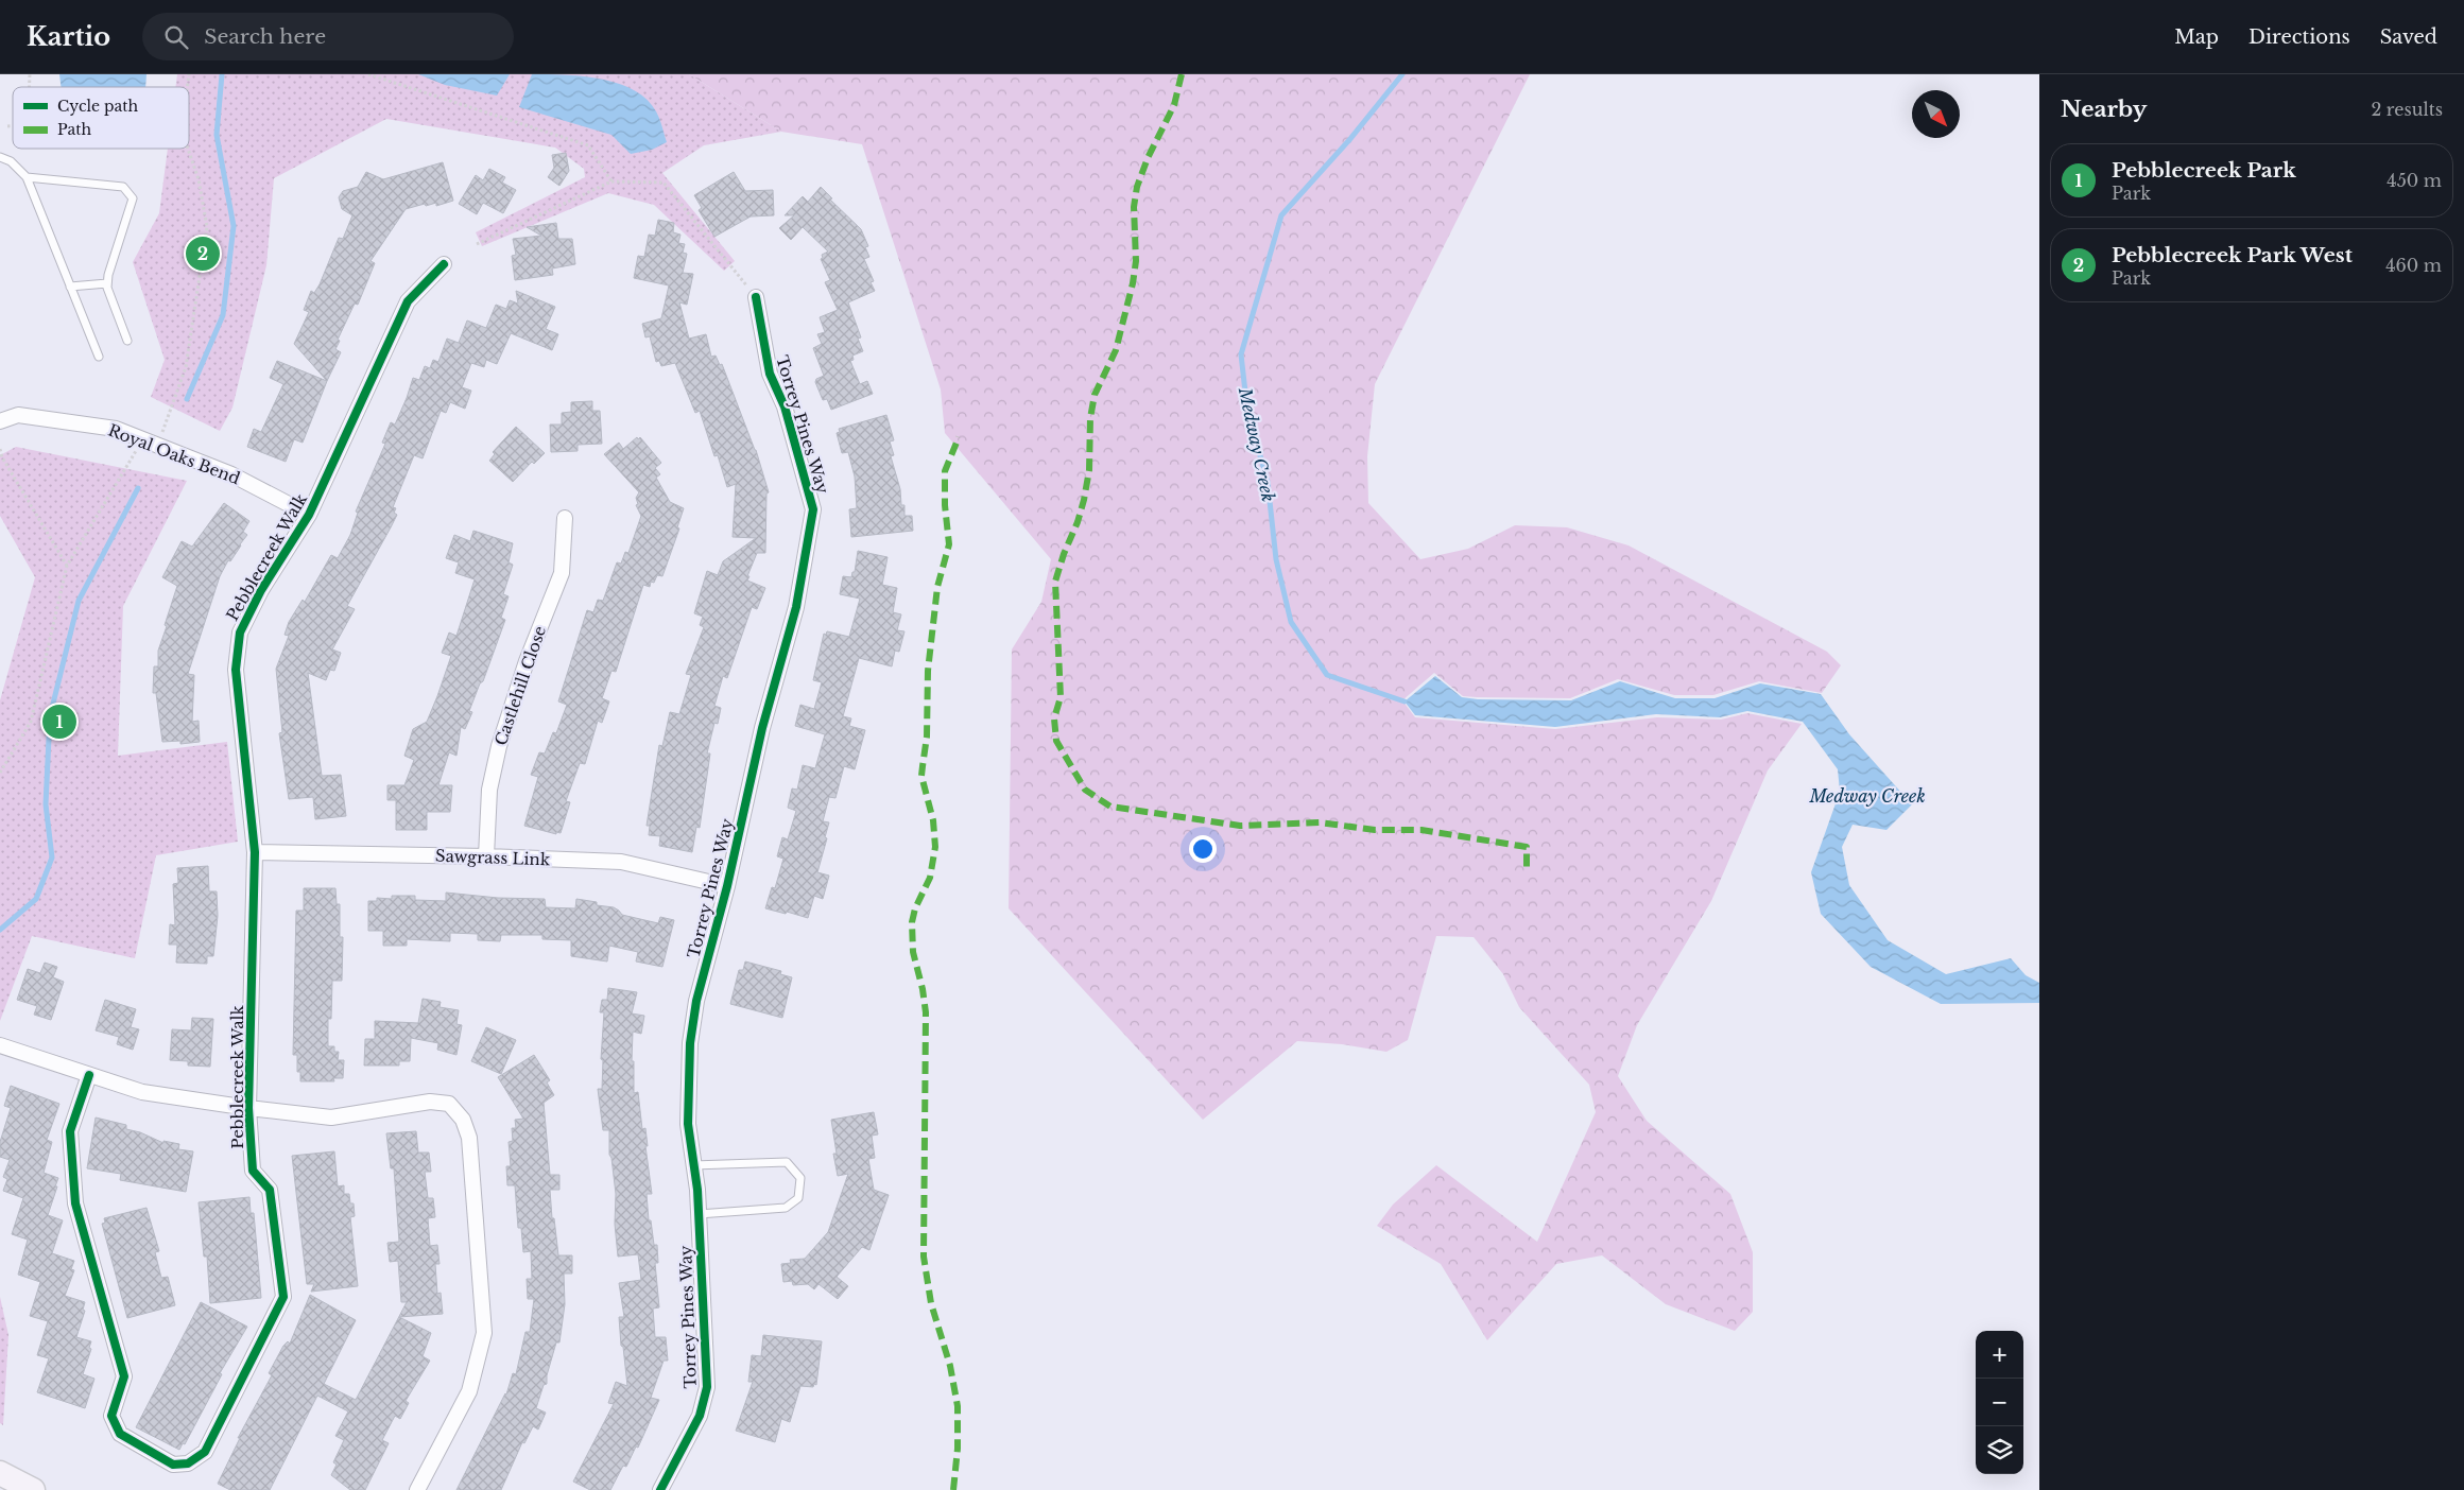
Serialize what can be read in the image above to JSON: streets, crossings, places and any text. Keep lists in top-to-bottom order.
{
  "streets": {
    "street": [
      "Torrey Pines Way",
      "Royal Oaks Bend",
      "Pebblecreek Walk",
      "Castlehill Close",
      "Sawgrass Link"
    ]
  },
  "crossings": [
    ["Torrey Pines Way", "Sawgrass Link"],
    ["Royal Oaks Bend", "Pebblecreek Walk"],
    ["Pebblecreek Walk", "Sawgrass Link"],
    ["Castlehill Close", "Sawgrass Link"]
  ],
  "water": ["Medway Creek"],
  "legend": ["Cycle path", "Path"],
  "north": "bottom right",
  "page": {
    "header": "Kartio",
    "search": "Search here",
    "nav": ["Map", "Directions", "Saved"],
    "heading": ["Nearby", "2 results"],
    "list": [
      {
        "mark": "1",
        "name": "Pebblecreek Park",
        "note": "Park",
        "value": "450 m"
      },
      {
        "mark": "2",
        "name": "Pebblecreek Park West",
        "note": "Park",
        "value": "460 m"
      }
    ],
    "pins": ["2", "1"],
    "map_buttons": ["+", "−"]
  }
}
